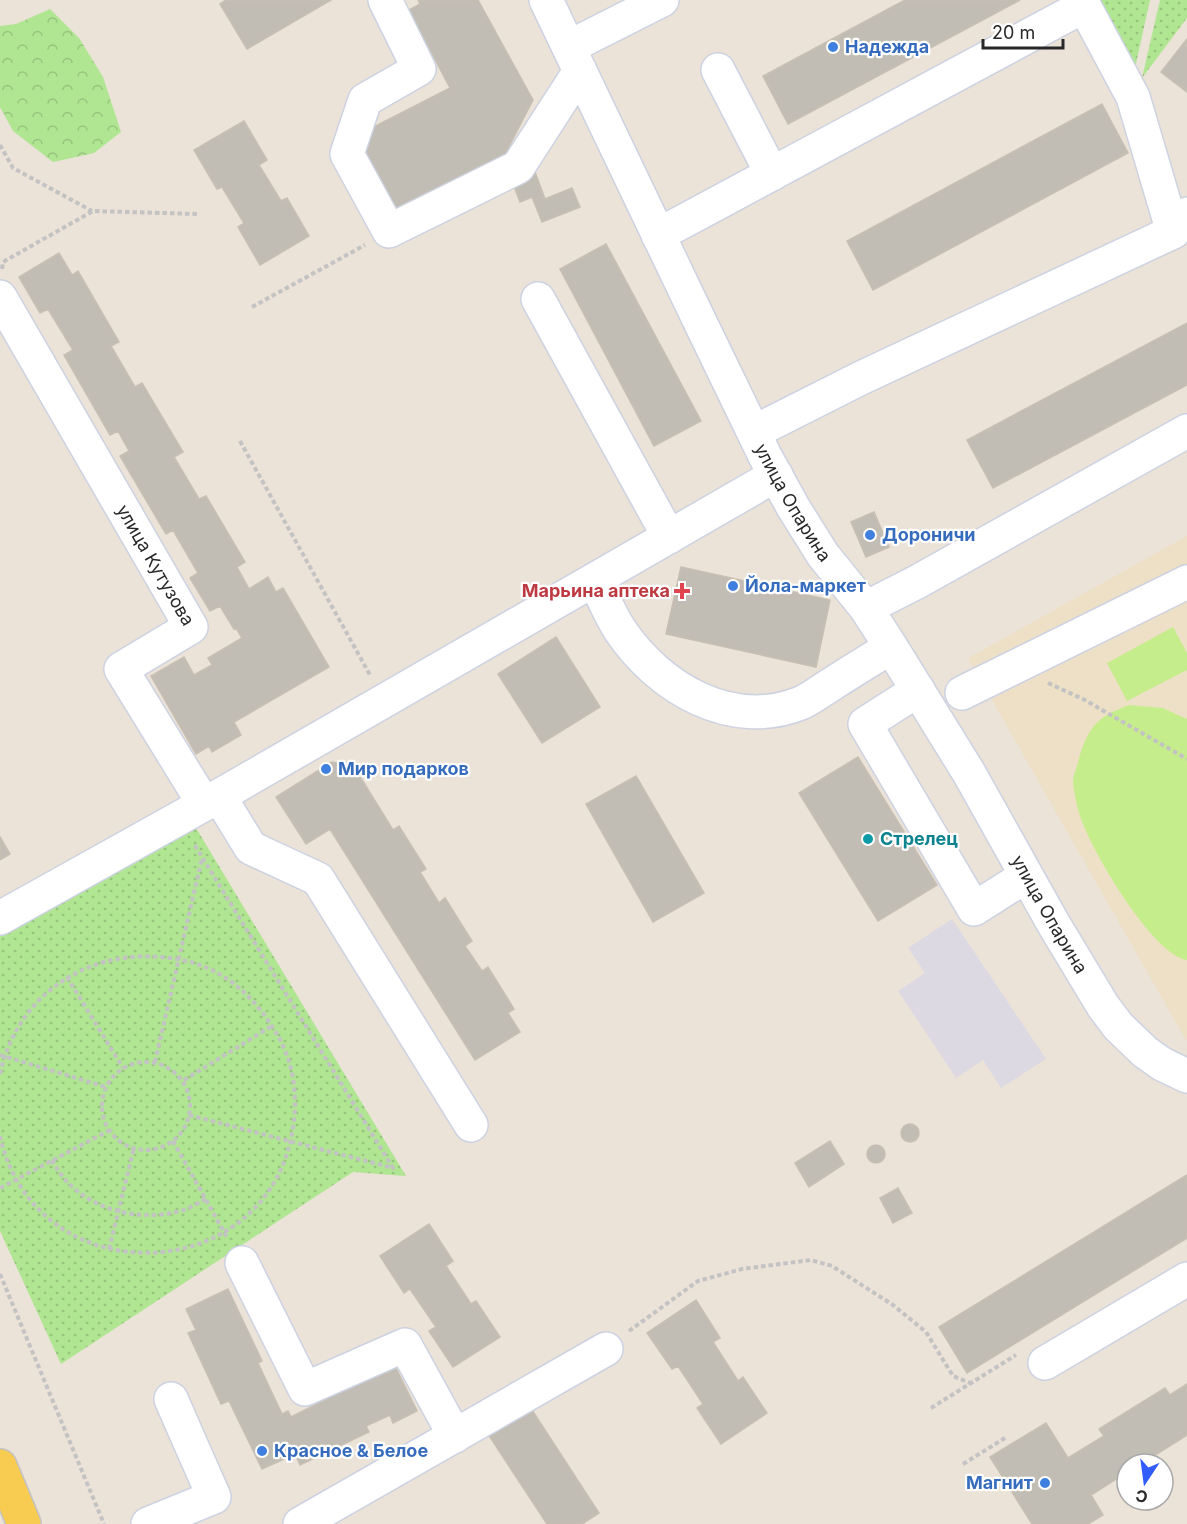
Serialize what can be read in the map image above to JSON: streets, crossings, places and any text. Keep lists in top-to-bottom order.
{
  "streets": {
    "street": ["улица Опарина", "улица Кутузова"]
  },
  "places": {
    "other": [
      "Надежда",
      "Дороничи",
      "Йола-маркет",
      "Мир подарков",
      "Стрелец",
      "Красное & Белое",
      "Магнит"
    ],
    "health": ["Марьина аптека"]
  },
  "scale_bar": "20 m",
  "north": "bottom"
}
